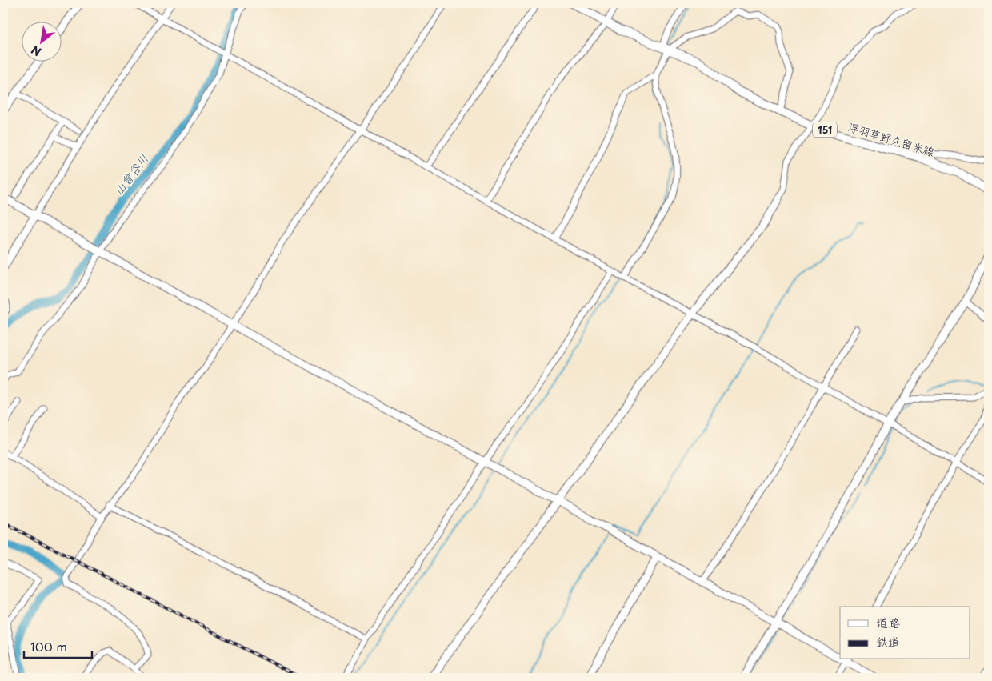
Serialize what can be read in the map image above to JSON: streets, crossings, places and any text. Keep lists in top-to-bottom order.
{
  "streets": {
    "main road": ["151", "浮羽草野久留米線"]
  },
  "water": ["山曾谷川"],
  "legend": ["道路", "鉄道"],
  "scale_bar": "100 m",
  "north": "bottom left"
}
